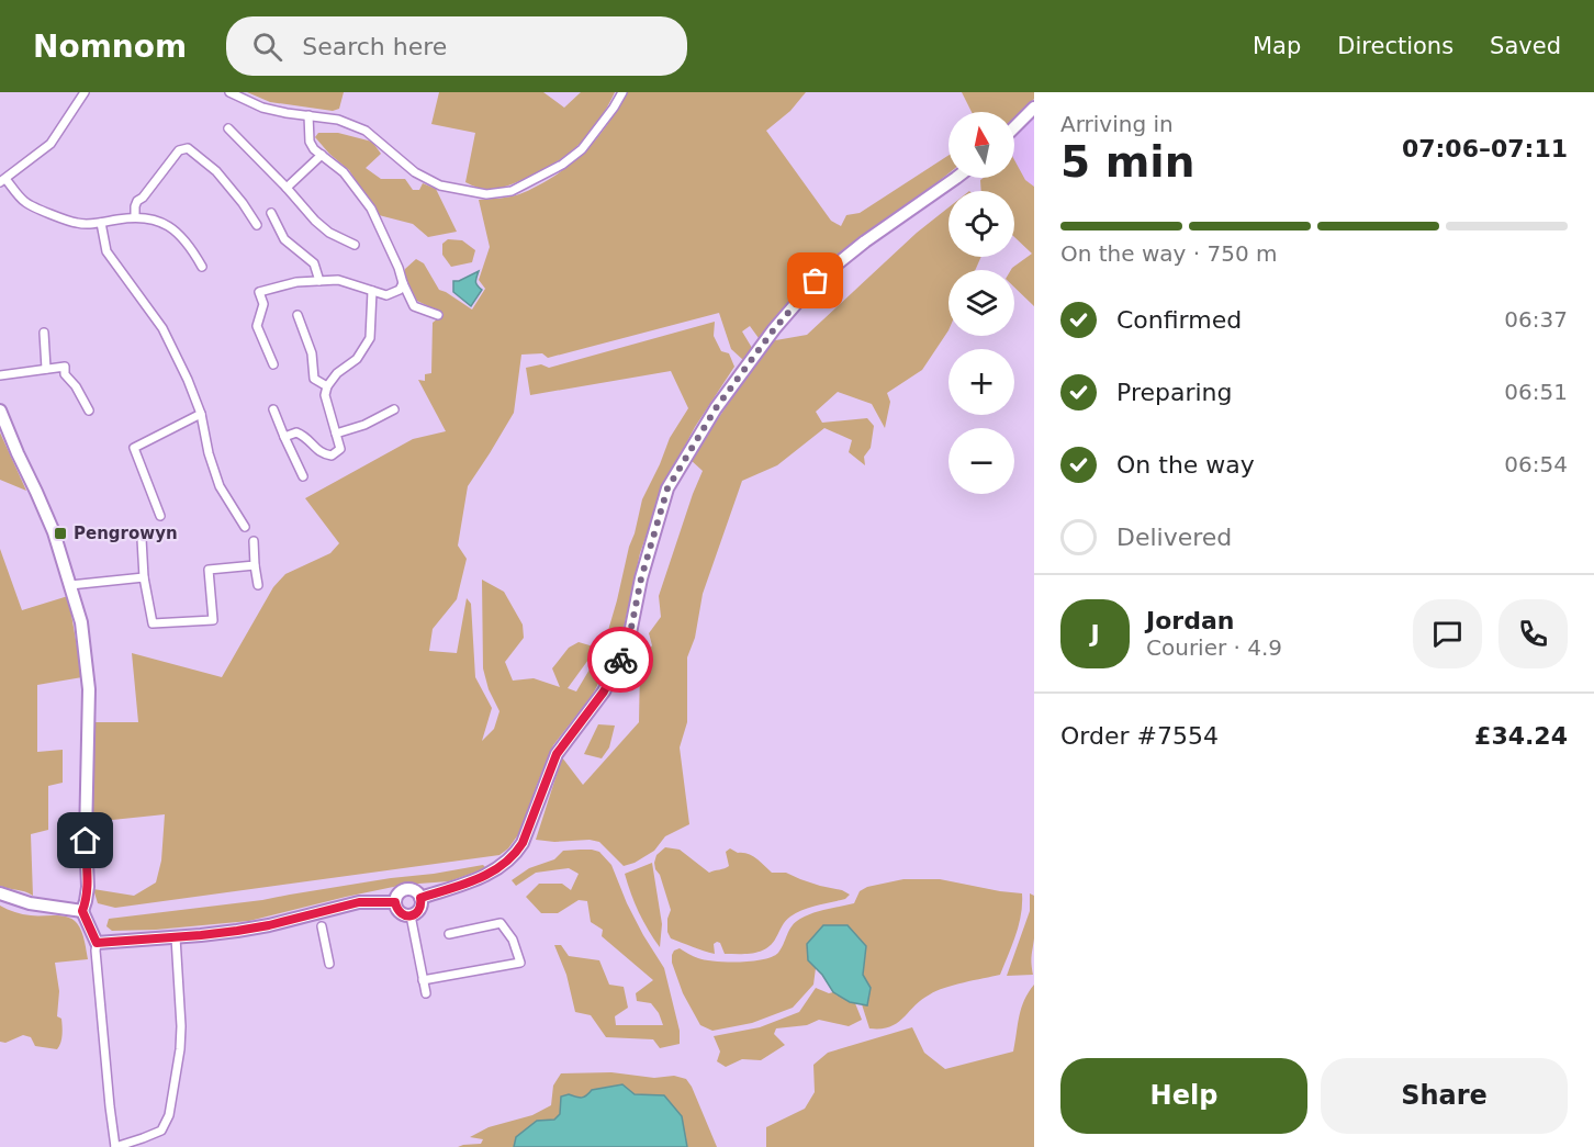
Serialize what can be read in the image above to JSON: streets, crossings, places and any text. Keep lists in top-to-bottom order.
{
  "places": {
    "transit": ["Pengrowyn"]
  },
  "north": "top",
  "page": {
    "header": "Nomnom",
    "search": "Search here",
    "nav": ["Map", "Directions", "Saved"],
    "heading": ["5 min", "Arriving in", "07:06–07:11"],
    "panel": [
      "Jordan",
      "Courier · 4.9",
      "Order #7554",
      "£34.24"
    ],
    "map_buttons": ["+", "−"],
    "bar": "On the way · 750 m",
    "list": [
      ["Confirmed", "06:37"],
      ["Preparing", "06:51"],
      ["On the way", "06:54"],
      "Delivered"
    ],
    "round": "J",
    "buttons": ["Help", "Share"]
  }
}
